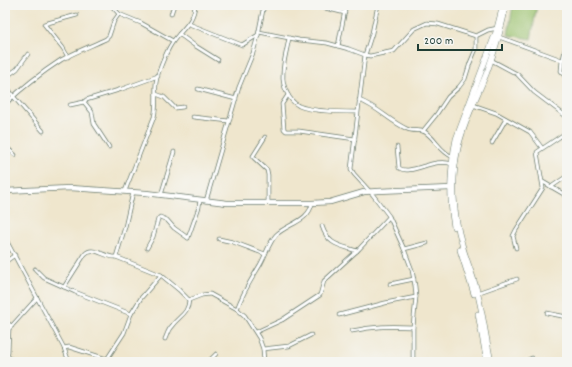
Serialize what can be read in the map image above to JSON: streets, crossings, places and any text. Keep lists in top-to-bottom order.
{
  "scale_bar": "200 m"
}
